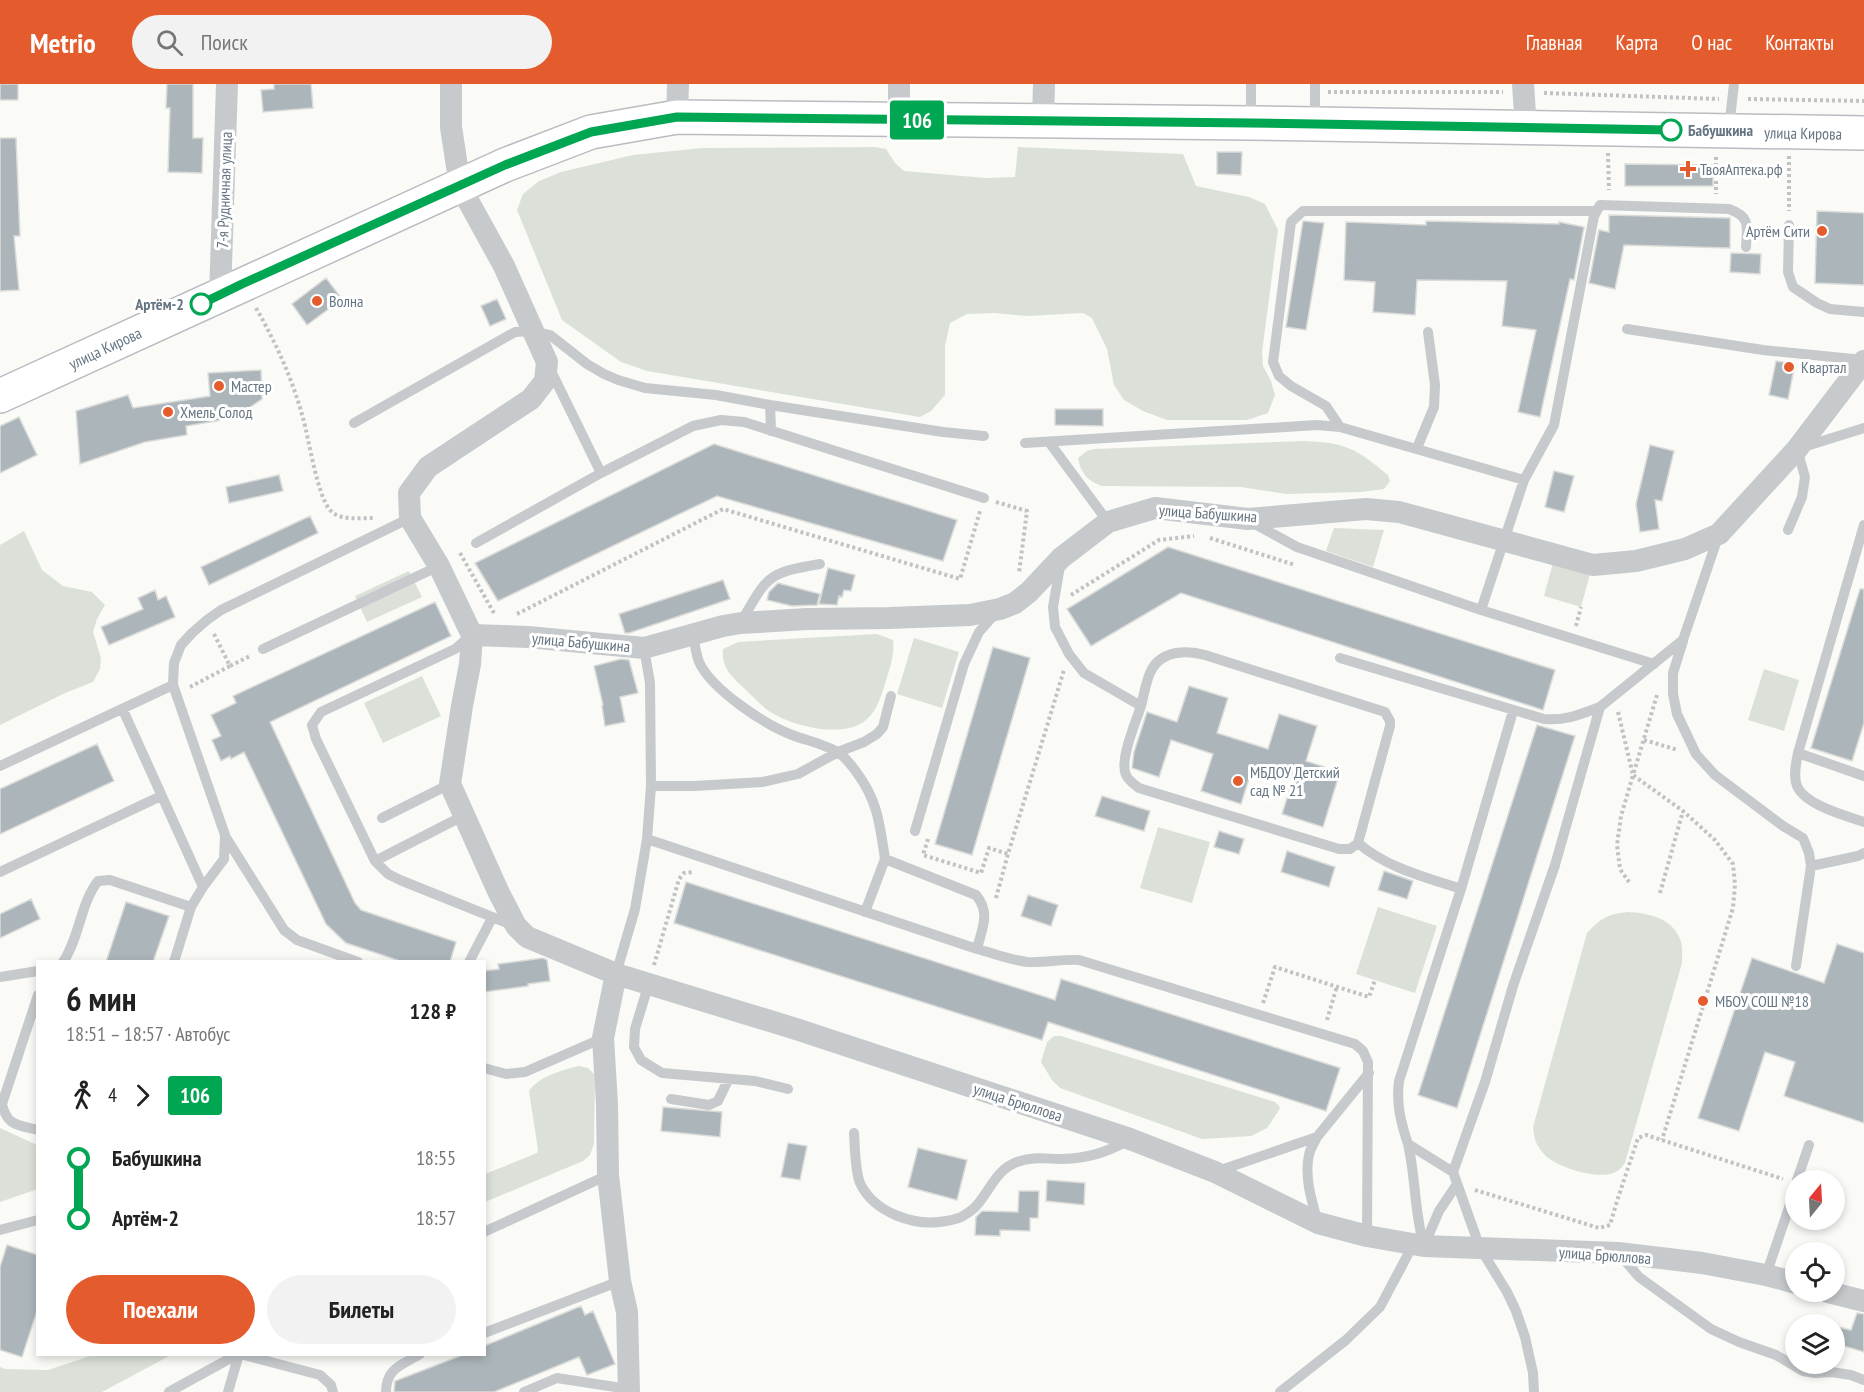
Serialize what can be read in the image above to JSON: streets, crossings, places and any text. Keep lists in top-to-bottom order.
{
  "streets": {
    "main road": ["улица Кирова"],
    "street": ["7-я Рудничная улица", "улица Бабушкина", "улица Брюллова"]
  },
  "crossings": [
    ["улица Кирова", "7-я Рудничная улица"]
  ],
  "places": {
    "other": [
      "Бабушкина",
      "Артём Сити",
      "Волна",
      "Артём-2",
      "Квартал",
      "Мастер",
      "Хмель Солод",
      "МБДОУ Детский сад № 21",
      "МБОУ СОШ №18"
    ],
    "health": ["ТвояАптека.рф"]
  },
  "lines": ["bus line 106"],
  "north": "top",
  "page": {
    "header": "Metrio",
    "search": "Поиск",
    "nav": [
      "Главная",
      "Карта",
      "О нас",
      "Контакты"
    ],
    "on_map": "106",
    "heading": ["6 мин", "18:51 – 18:57 · Автобус", "128 ₽"],
    "legs": ["4", "106"],
    "list": [
      {
        "name": "Бабушкина",
        "value": "18:55"
      },
      {
        "name": "Артём-2",
        "value": "18:57"
      }
    ],
    "buttons": ["Поехали", "Билеты"]
  }
}
